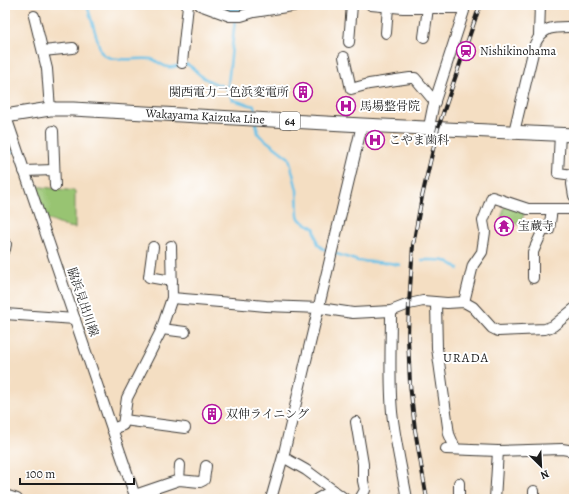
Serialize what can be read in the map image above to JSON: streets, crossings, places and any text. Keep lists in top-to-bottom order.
{
  "streets": {
    "main road": ["Wakayama Kaizuka Line", "64"],
    "street": ["脇浜見出川線"]
  },
  "crossings": [
    ["Wakayama Kaizuka Line", "脇浜見出川線"]
  ],
  "districts": ["URADA"],
  "places": {
    "station": ["Nishikinohama"],
    "building": ["関西電力二色浜変電所", "双伸ライニング"],
    "hospital": ["馬場整骨院", "こやま歯科"],
    "temple": ["宝蔵寺"]
  },
  "scale_bar": "100 m",
  "north": "bottom right"
}
